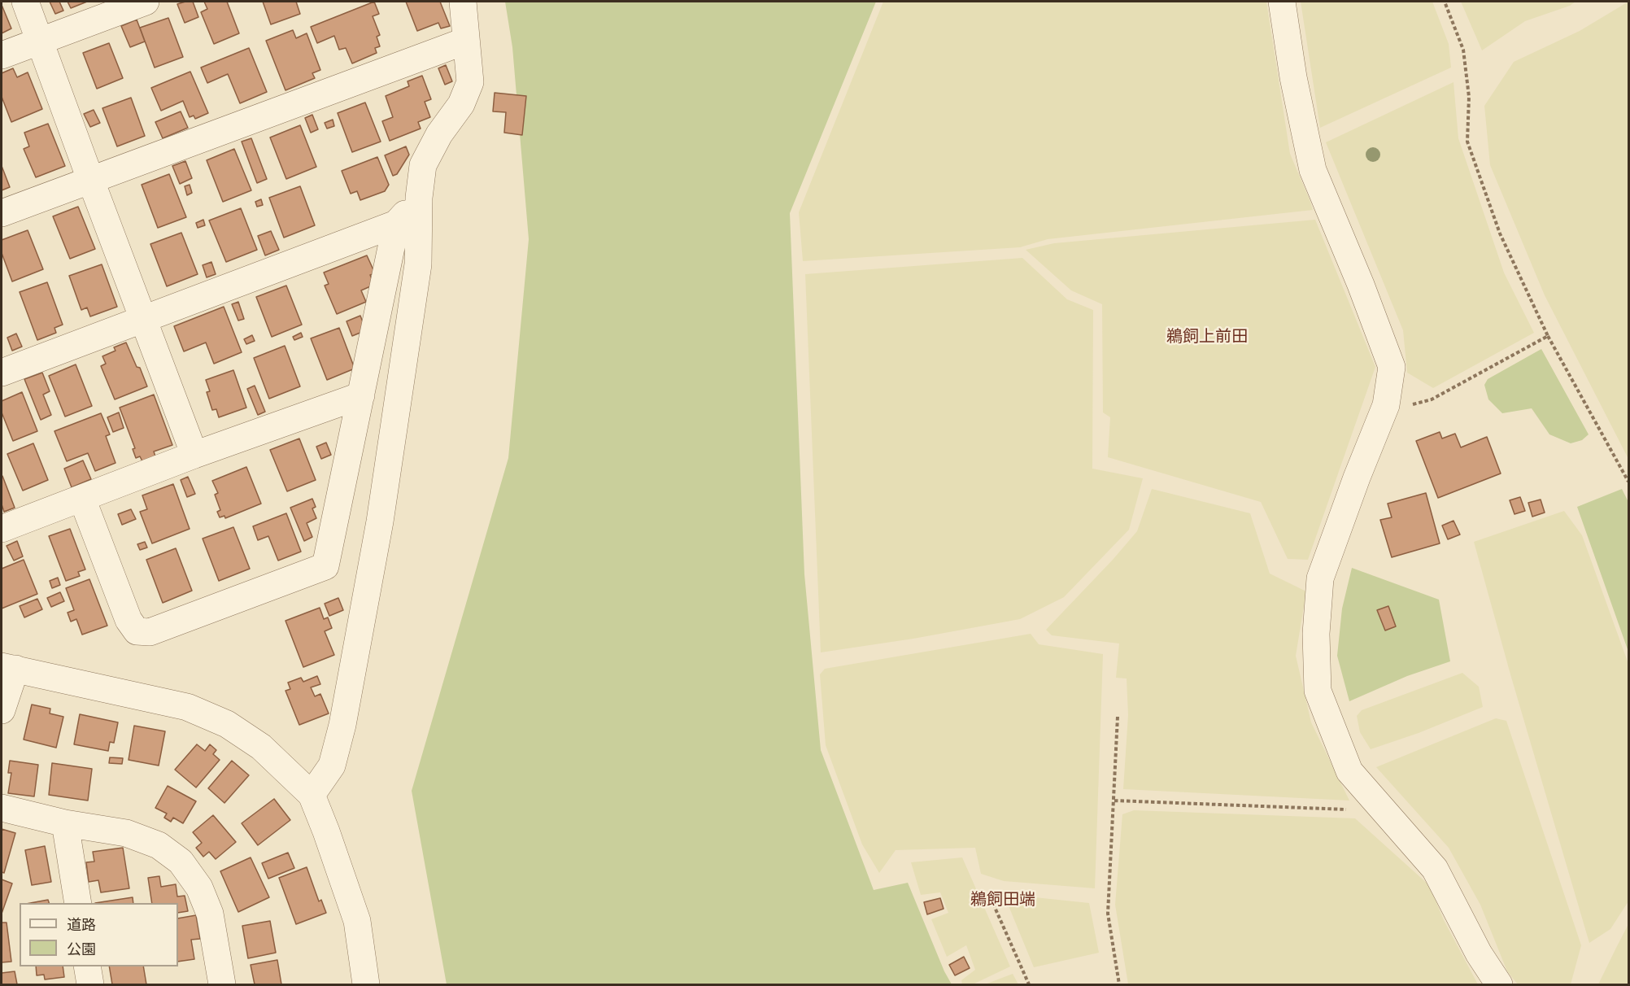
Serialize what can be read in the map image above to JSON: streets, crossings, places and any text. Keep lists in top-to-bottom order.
{
  "districts": ["鵜飼上前田", "鵜飼田端"],
  "legend": ["道路", "公園"]
}
